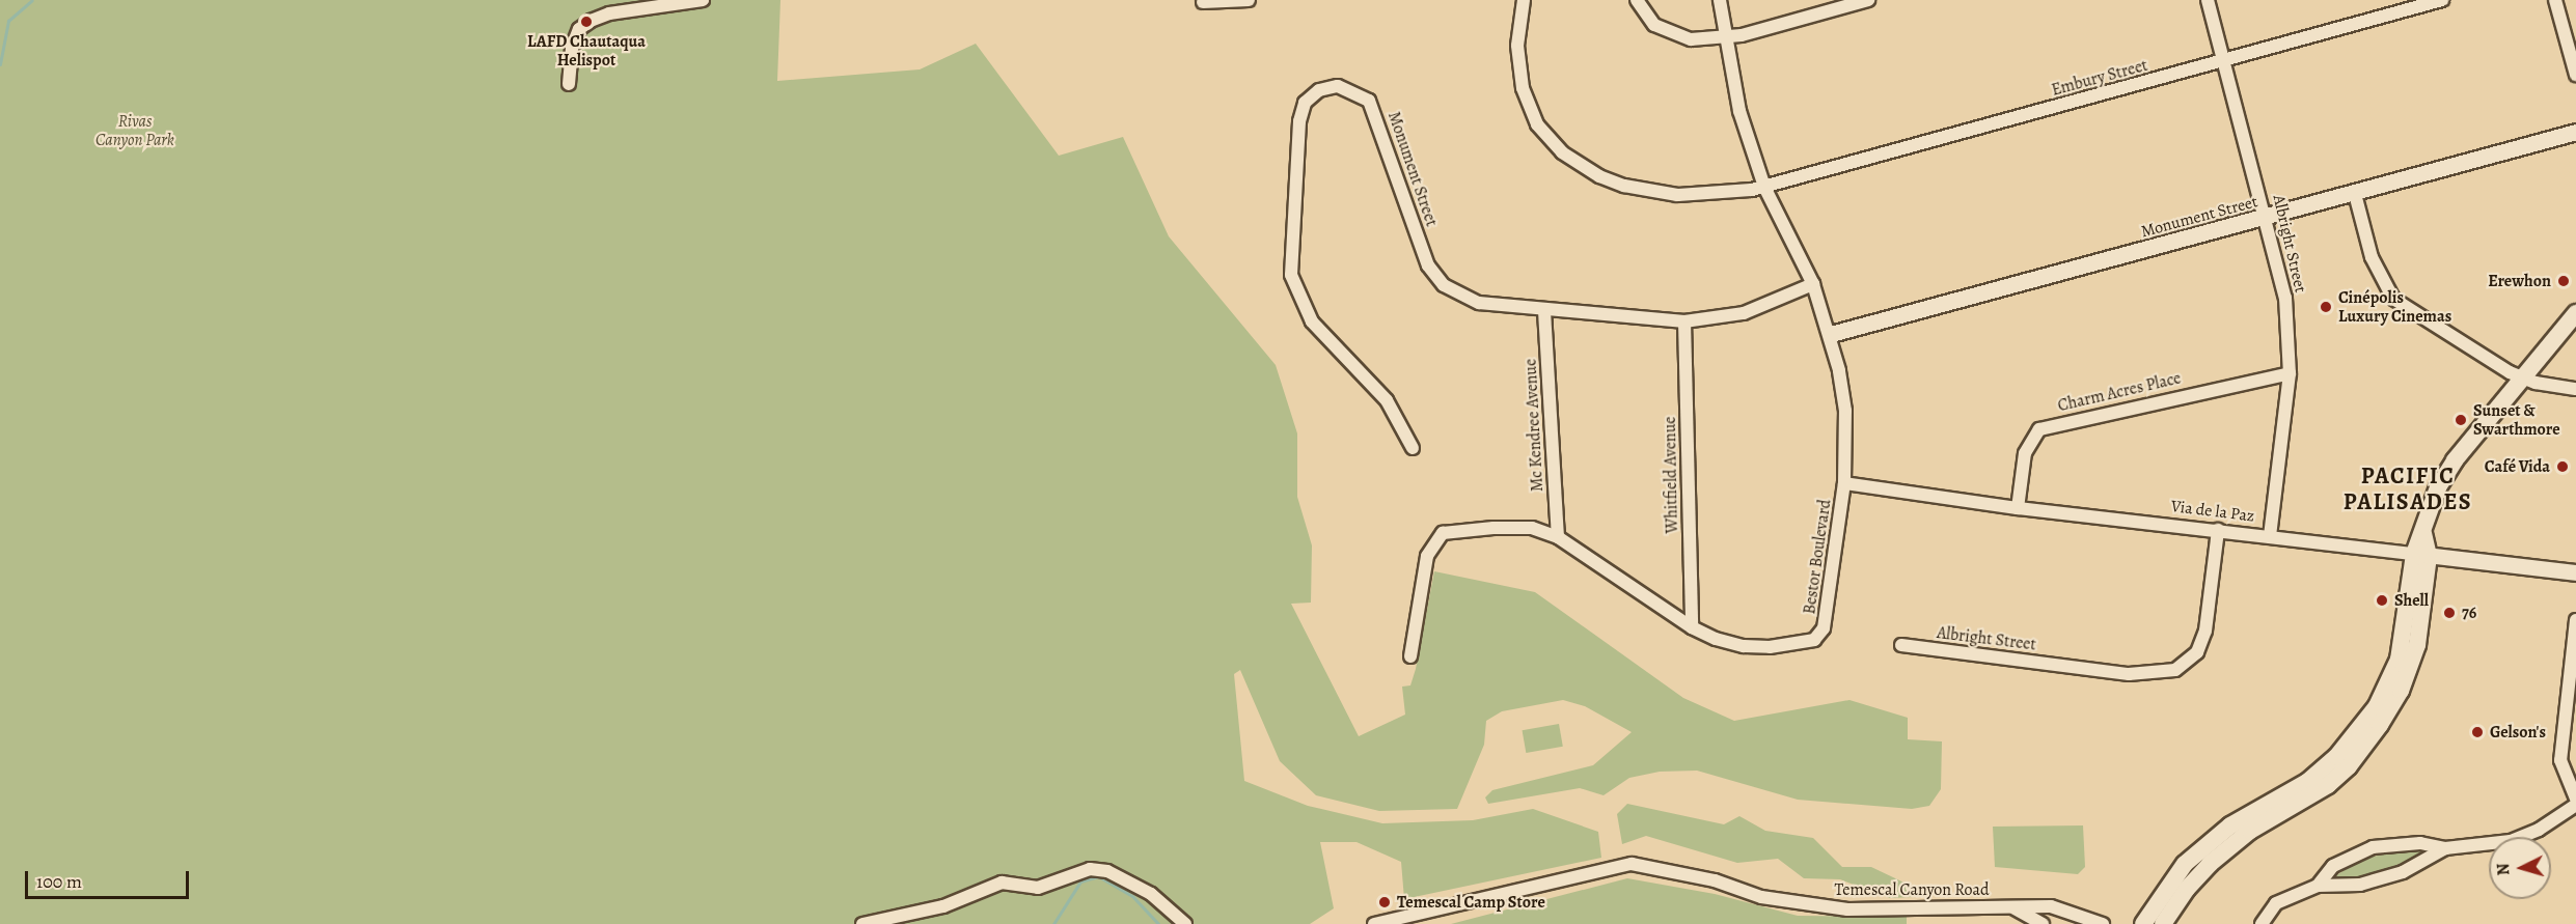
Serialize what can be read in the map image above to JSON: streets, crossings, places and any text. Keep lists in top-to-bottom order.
{
  "streets": {
    "street": [
      "Embury Street",
      "Monument Street",
      "Albright Street",
      "Charm Acres Place",
      "Mc Kendree Avenue",
      "Whitfield Avenue",
      "Via de la Paz",
      "Bestor Boulevard",
      "Temescal Canyon Road"
    ]
  },
  "crossings": [
    ["Embury Street", "Albright Street"],
    ["Embury Street", "Bestor Boulevard"],
    ["Monument Street", "Albright Street"],
    ["Monument Street", "Mc Kendree Avenue"],
    ["Monument Street", "Whitfield Avenue"],
    ["Monument Street", "Bestor Boulevard"],
    ["Albright Street", "Charm Acres Place"],
    ["Albright Street", "Via de la Paz"],
    ["Charm Acres Place", "Via de la Paz"],
    ["Mc Kendree Avenue", "Bestor Boulevard"],
    ["Whitfield Avenue", "Bestor Boulevard"],
    ["Via de la Paz", "Bestor Boulevard"]
  ],
  "districts": ["PACIFIC PALISADES"],
  "parks": ["Rivas Canyon Park"],
  "places": [
    "LAFD Chautaqua Helispot",
    "Erewhon",
    "Cinépolis Luxury Cinemas",
    "Sunset & Swarthmore",
    "Café Vida",
    "Shell",
    "76",
    "Gelson's",
    "Temescal Camp Store"
  ],
  "scale_bar": "100 m",
  "north": "left"
}
